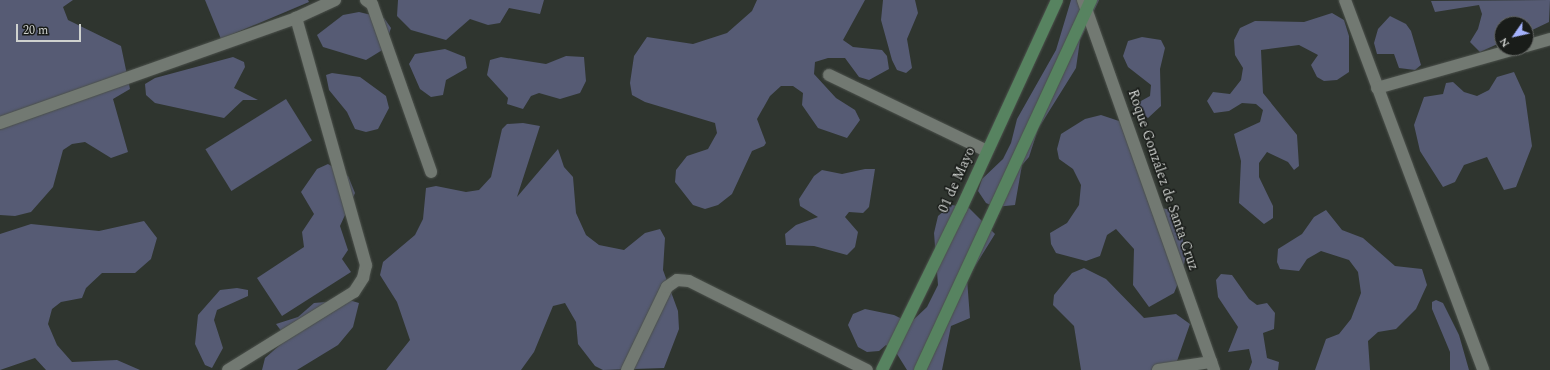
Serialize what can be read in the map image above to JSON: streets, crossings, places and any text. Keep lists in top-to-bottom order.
{
  "streets": {
    "street": ["01 de Mayo", "Roque González de Santa Cruz"]
  },
  "scale_bar": "20 m",
  "north": "bottom left"
}
